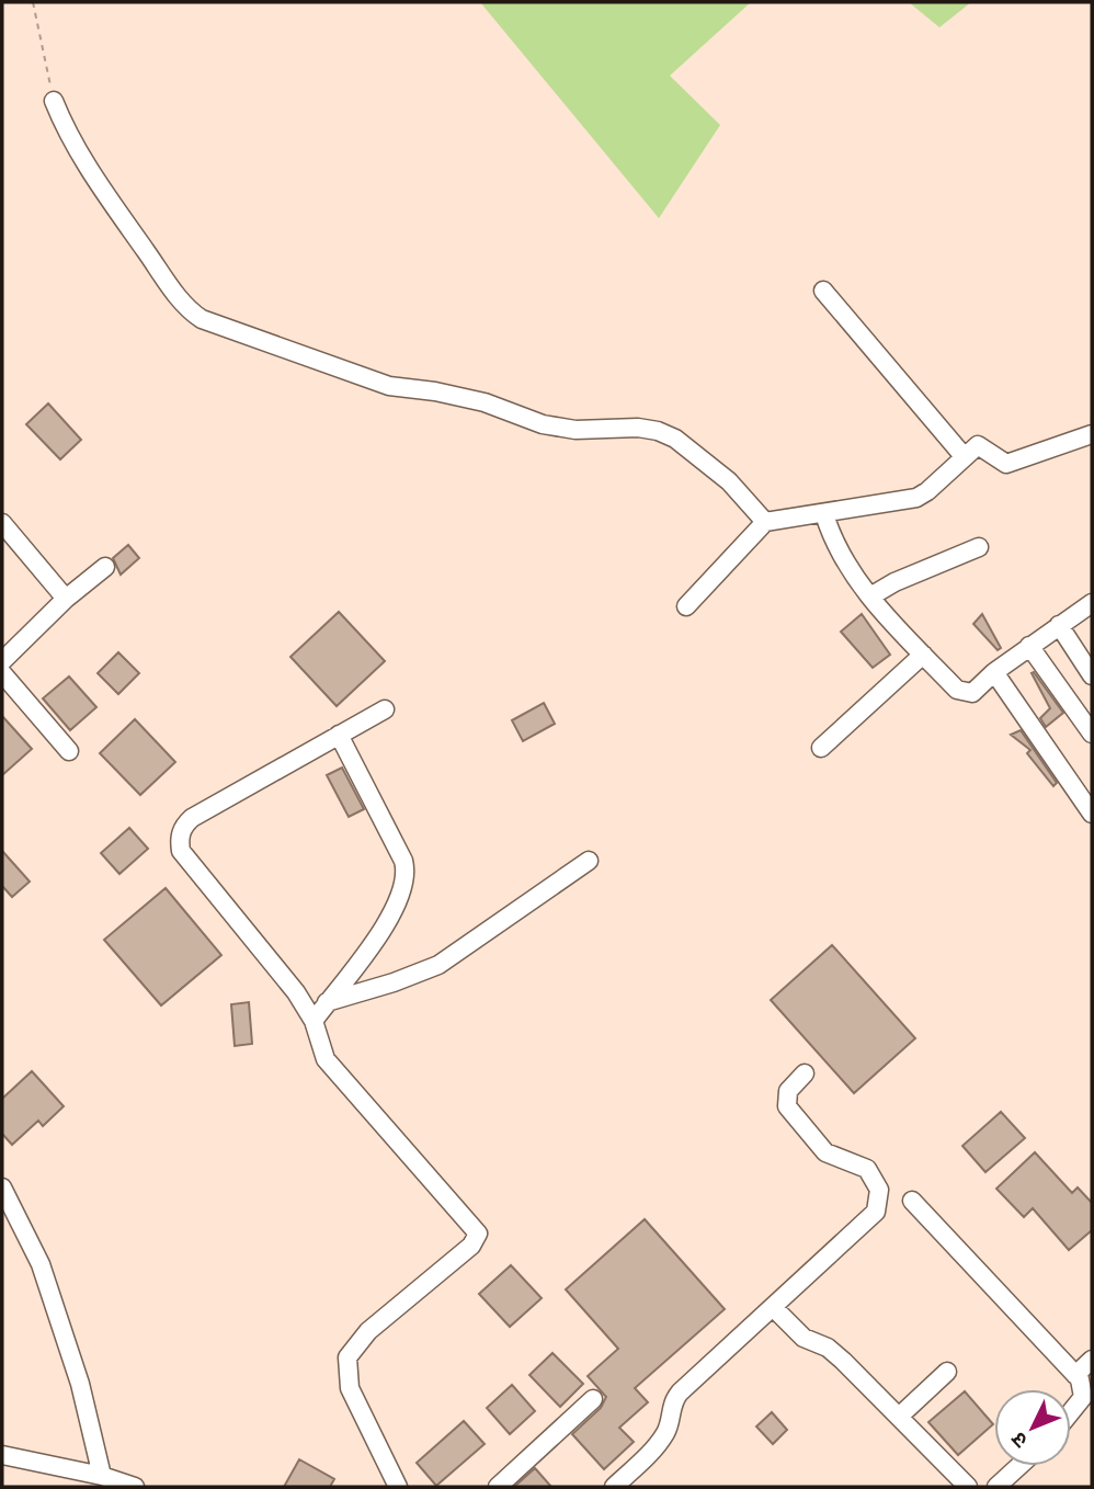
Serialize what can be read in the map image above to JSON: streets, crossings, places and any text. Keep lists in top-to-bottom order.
{
  "north": "bottom left"
}
